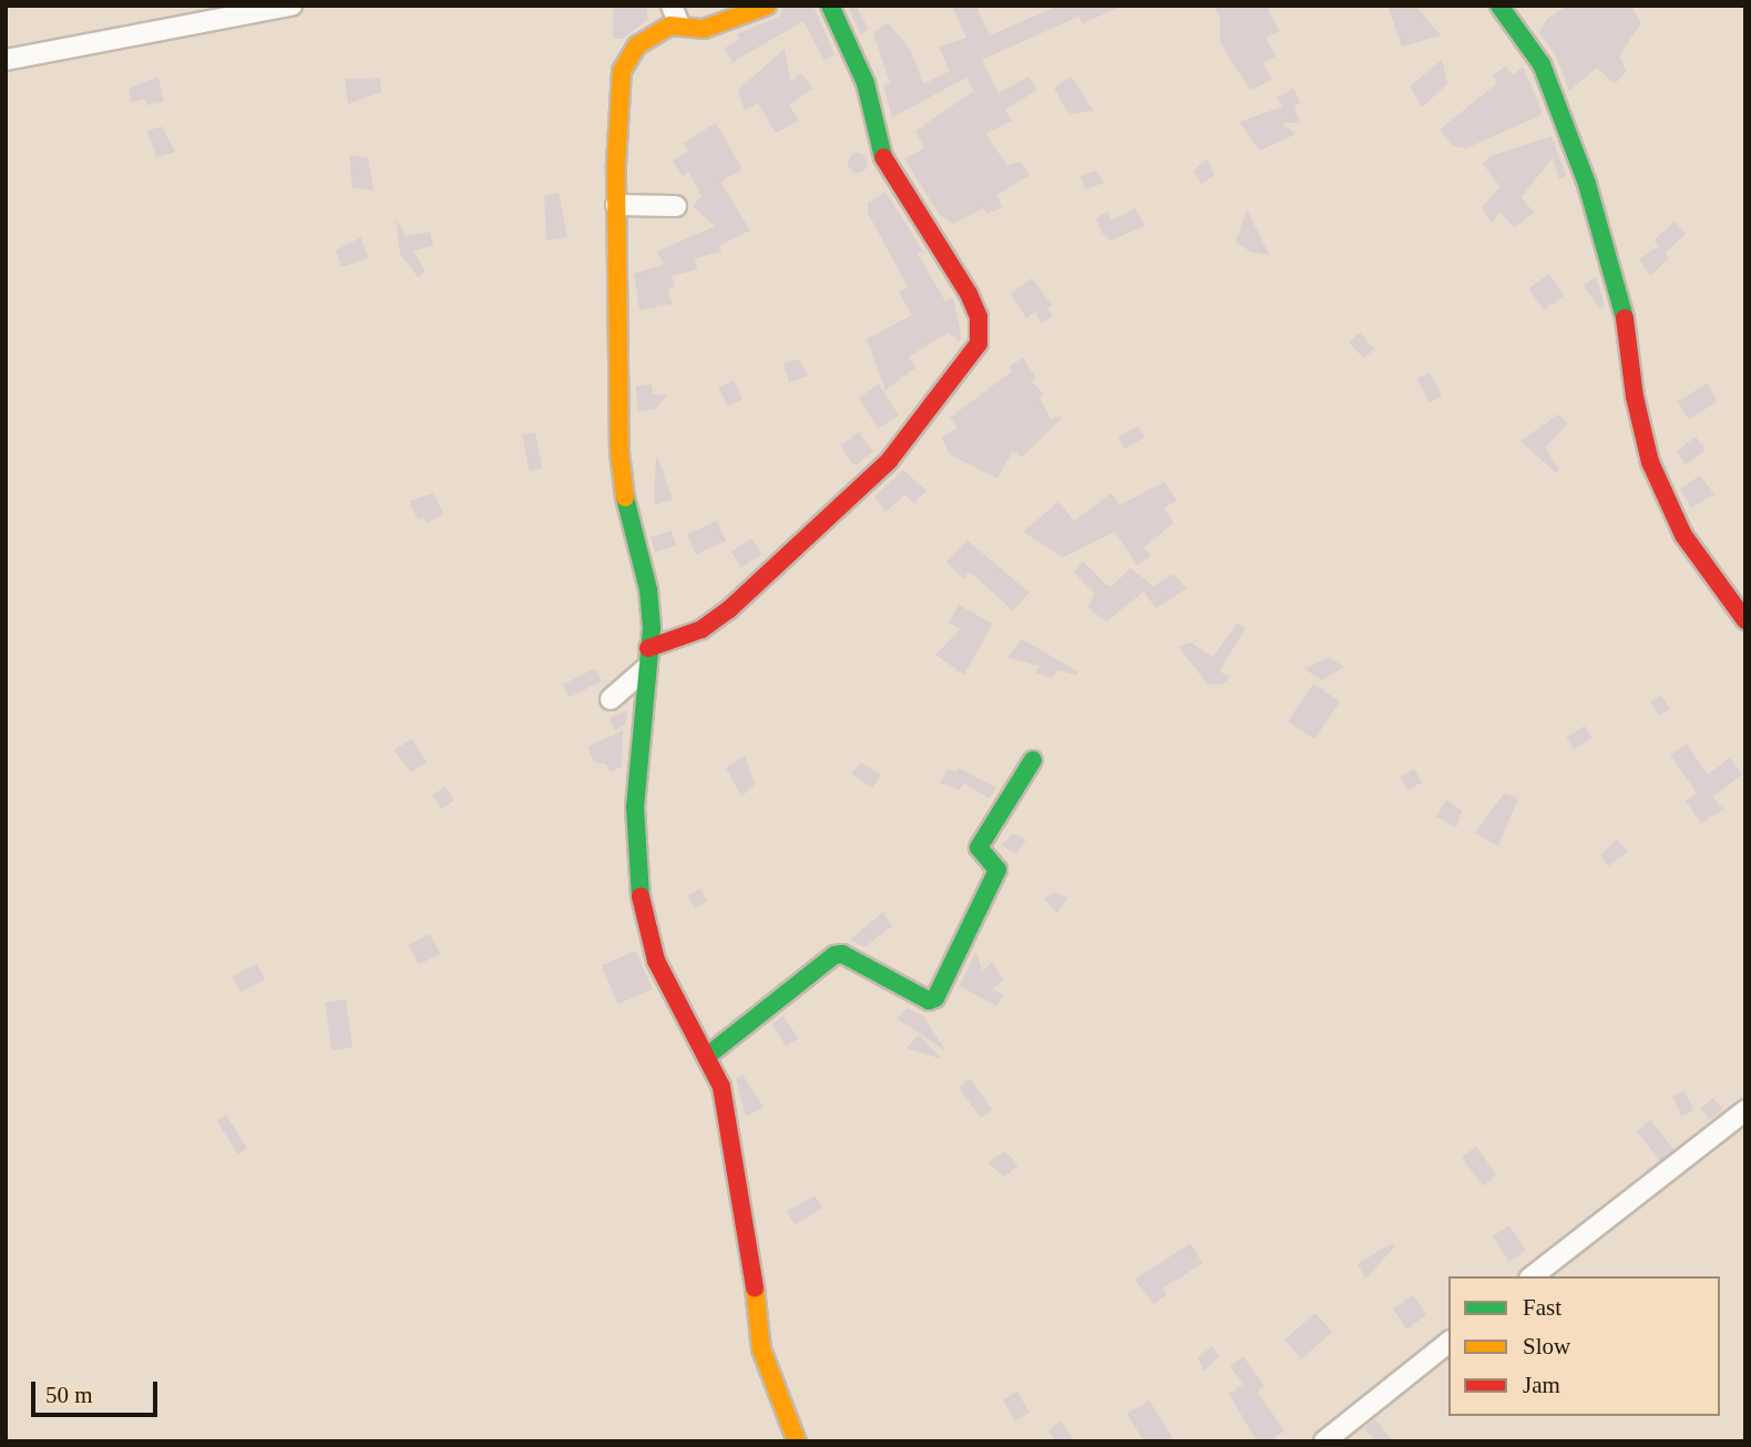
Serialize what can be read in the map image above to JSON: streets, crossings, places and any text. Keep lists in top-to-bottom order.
{
  "legend": ["Fast", "Slow", "Jam"],
  "scale_bar": "50 m"
}
